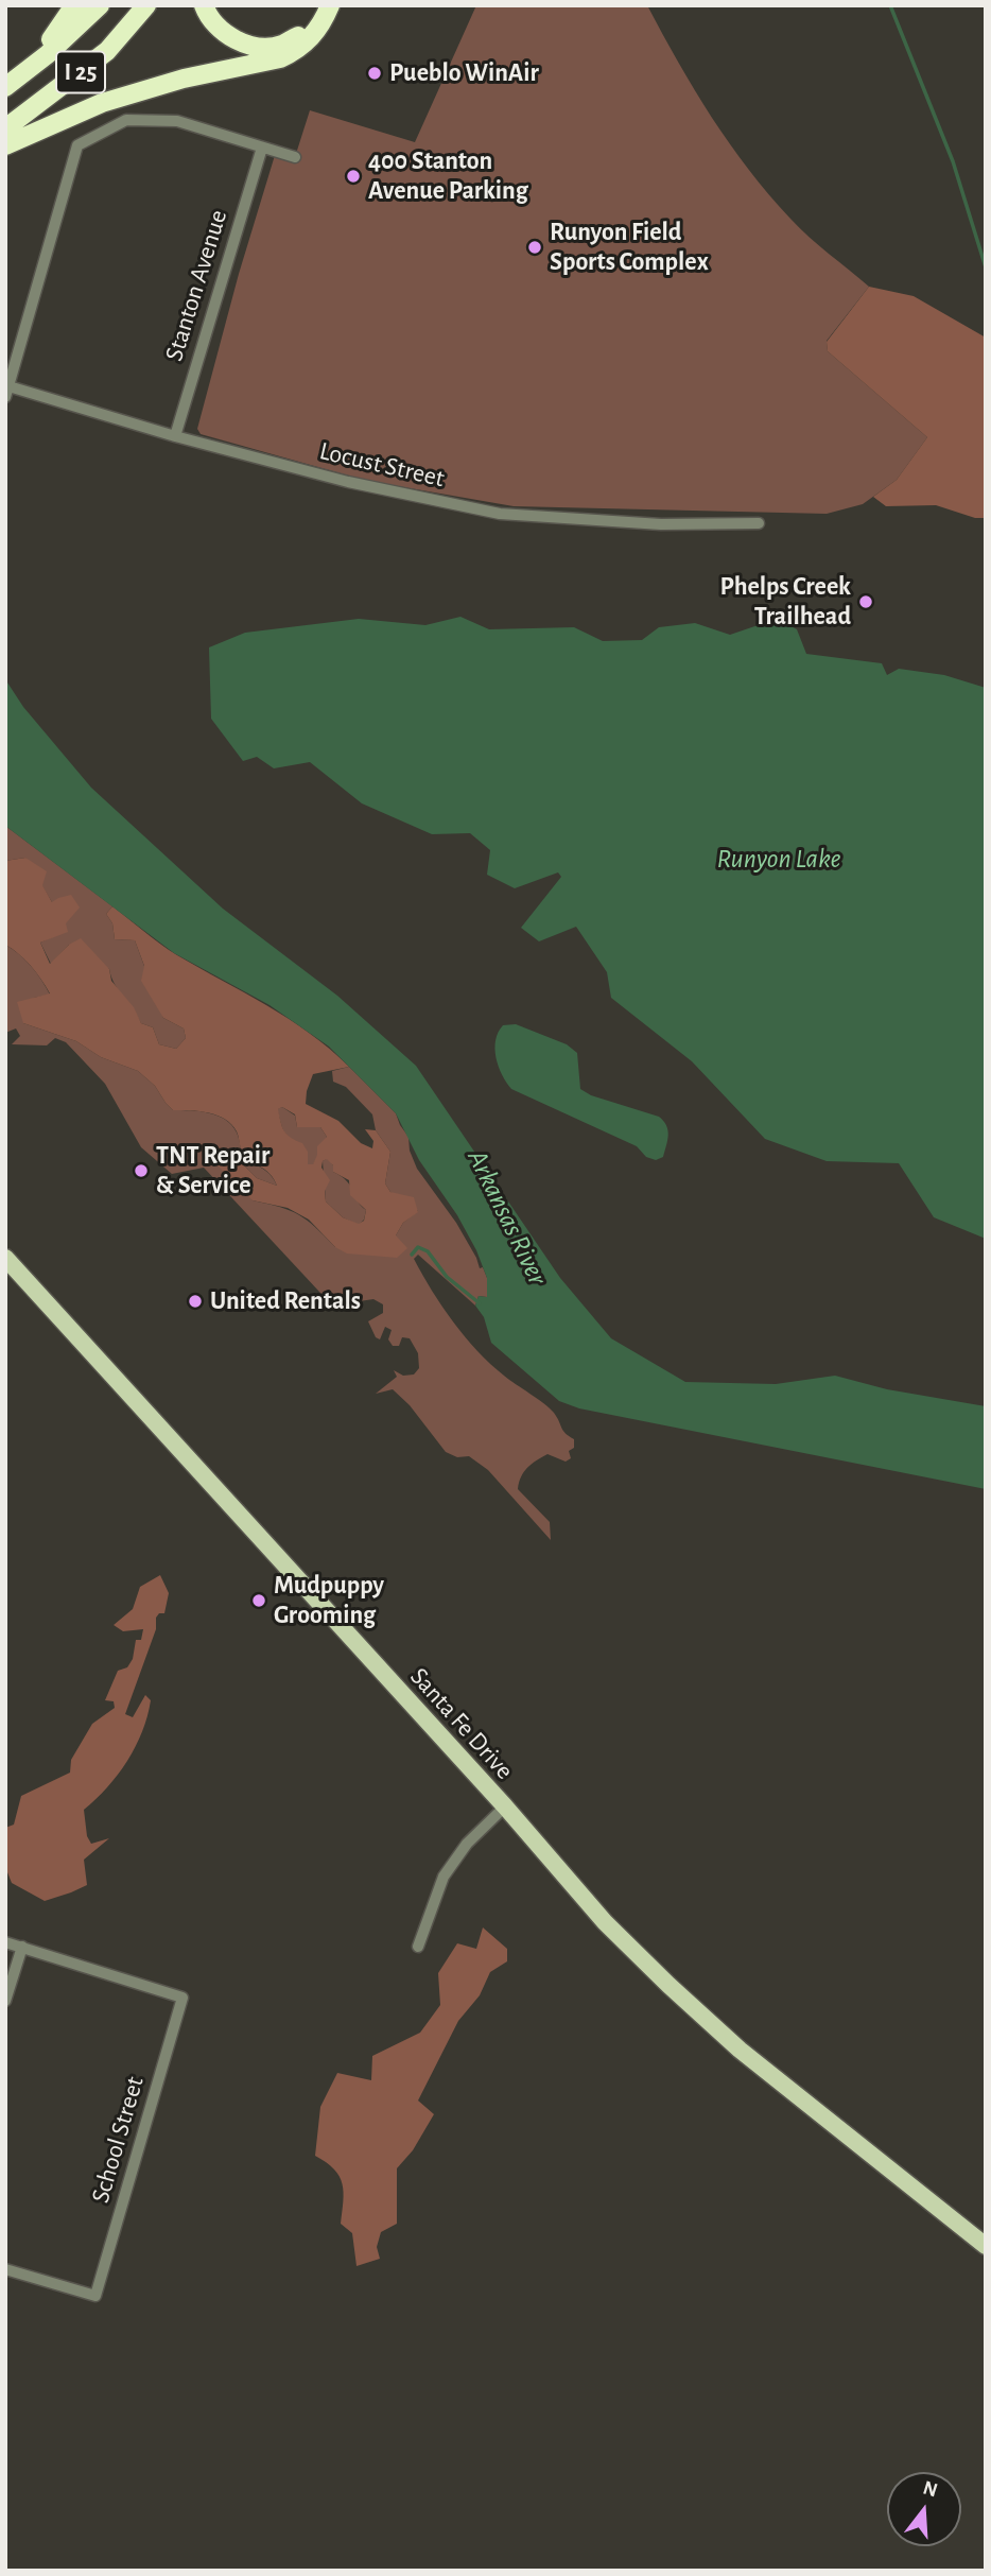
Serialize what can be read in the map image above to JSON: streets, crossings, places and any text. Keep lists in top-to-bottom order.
{
  "streets": {
    "highway": ["I 25"],
    "main road": ["Santa Fe Drive"],
    "street": ["Stanton Avenue", "Locust Street", "School Street"]
  },
  "crossings": [
    ["Stanton Avenue", "Locust Street"]
  ],
  "water": ["Runyon Lake", "Arkansas River"],
  "places": [
    "Pueblo WinAir",
    "400 Stanton Avenue Parking",
    "Runyon Field Sports Complex",
    "Phelps Creek Trailhead",
    "TNT Repair & Service",
    "United Rentals",
    "Mudpuppy Grooming"
  ],
  "north": "top"
}
